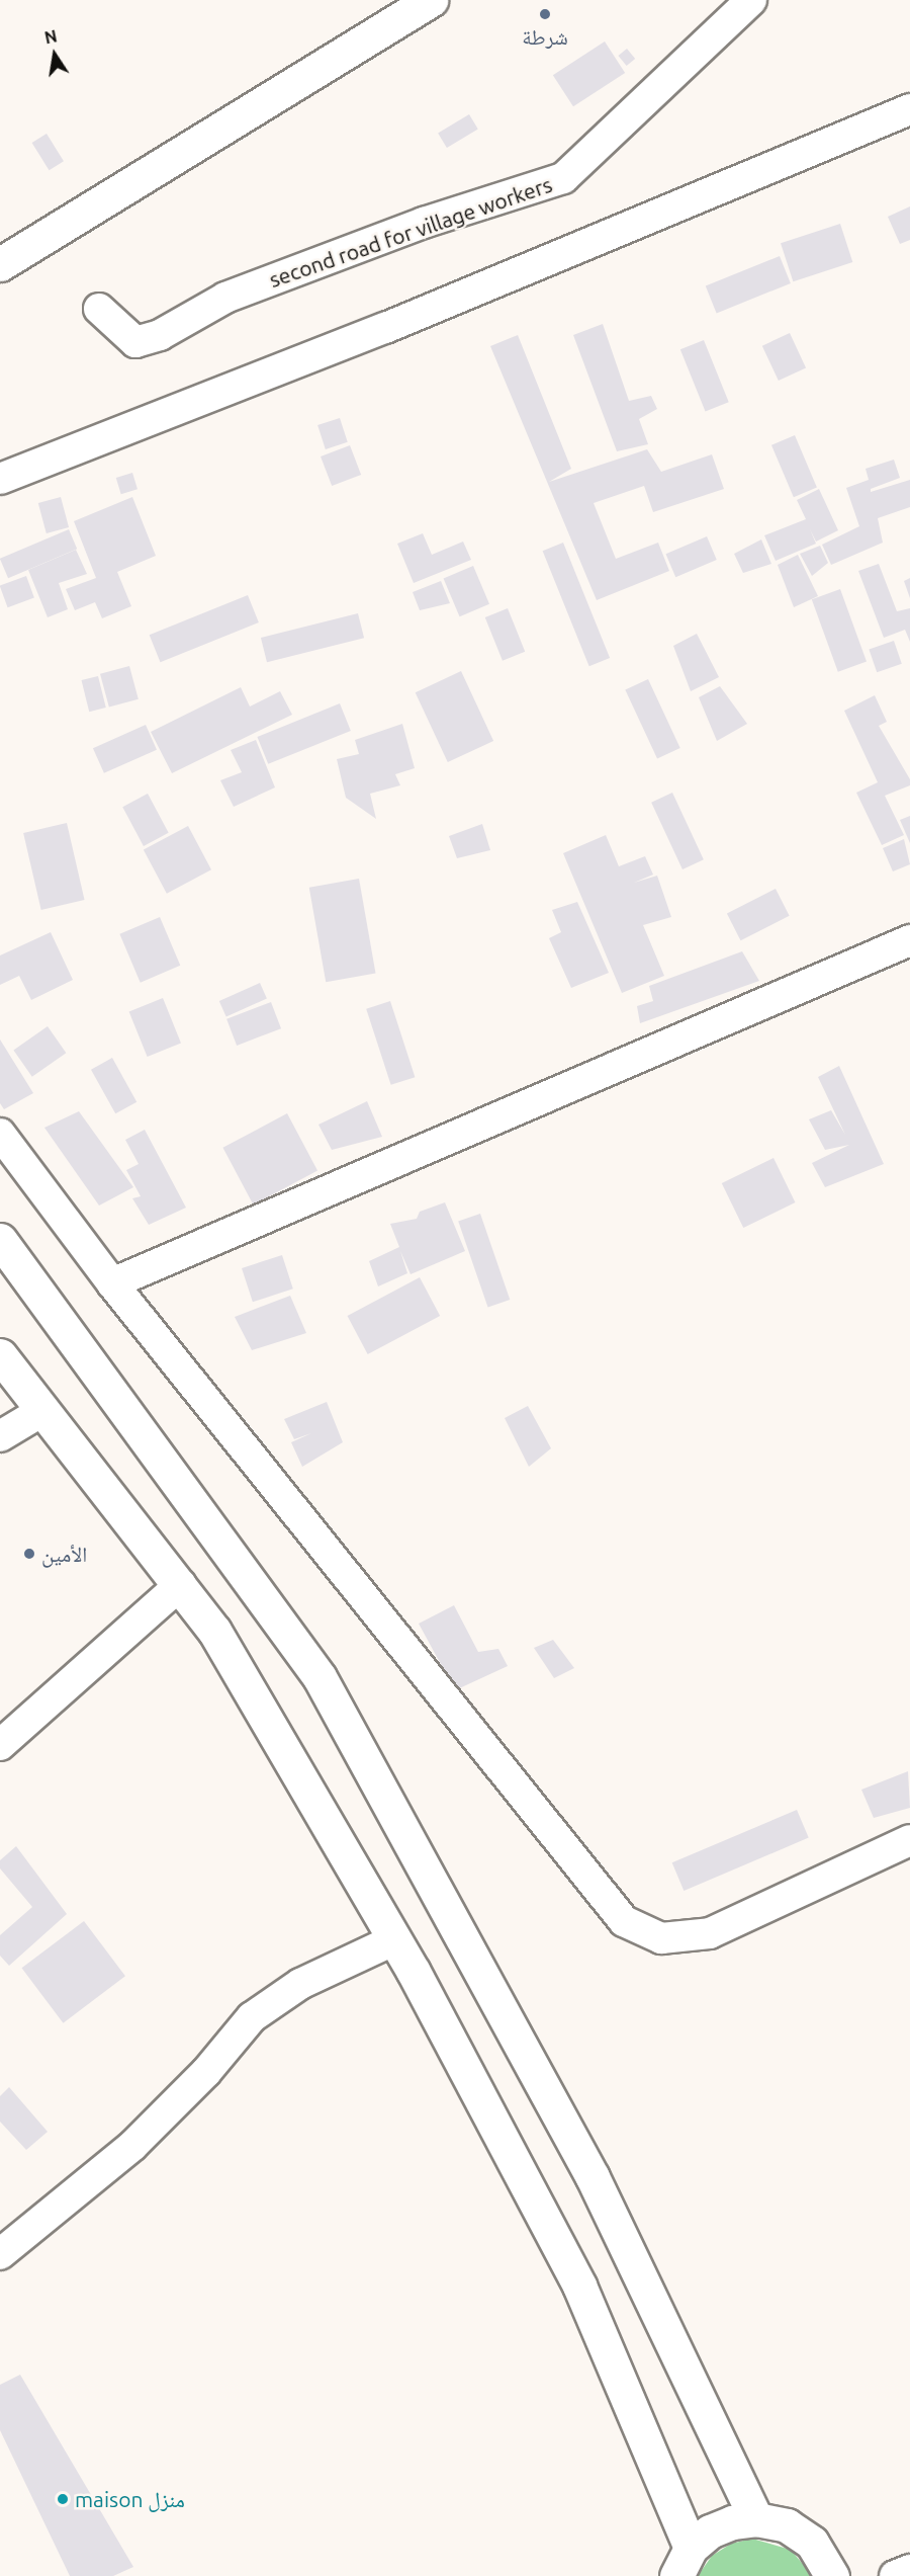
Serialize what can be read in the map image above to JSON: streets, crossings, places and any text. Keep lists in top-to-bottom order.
{
  "streets": {
    "street": ["second road for village workers"]
  },
  "places": ["شرطة", "الأمين", "maison منزل"],
  "north": "top"
}
